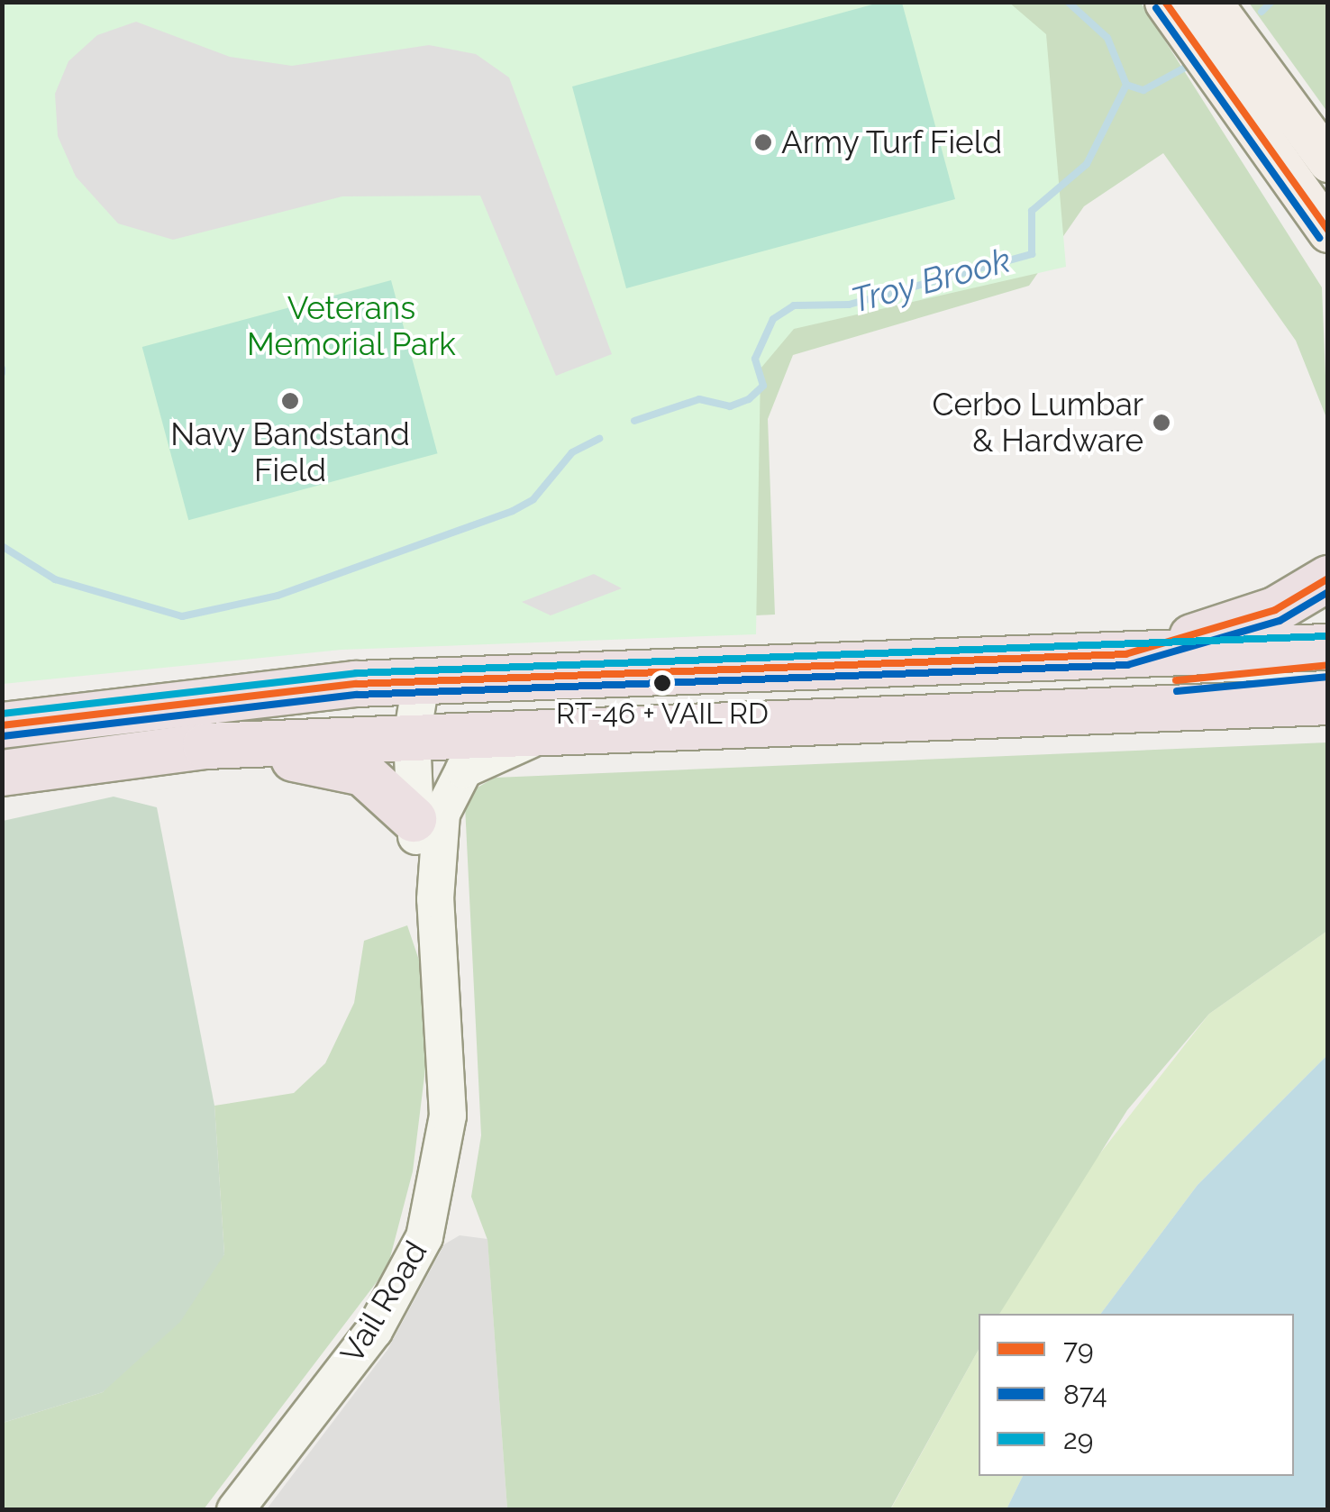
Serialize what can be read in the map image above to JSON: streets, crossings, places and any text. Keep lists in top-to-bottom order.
{
  "streets": {
    "street": ["Vail Road"]
  },
  "water": ["Troy Brook"],
  "parks": ["Veterans Memorial Park"],
  "places": [
    "Army Turf Field",
    "Navy Bandstand Field",
    "Cerbo Lumbar & Hardware",
    "RT-46 + VAIL RD"
  ],
  "lines": ["transit line 79", "transit line 874", "transit line 29"],
  "legend": ["79", "874", "29"]
}
